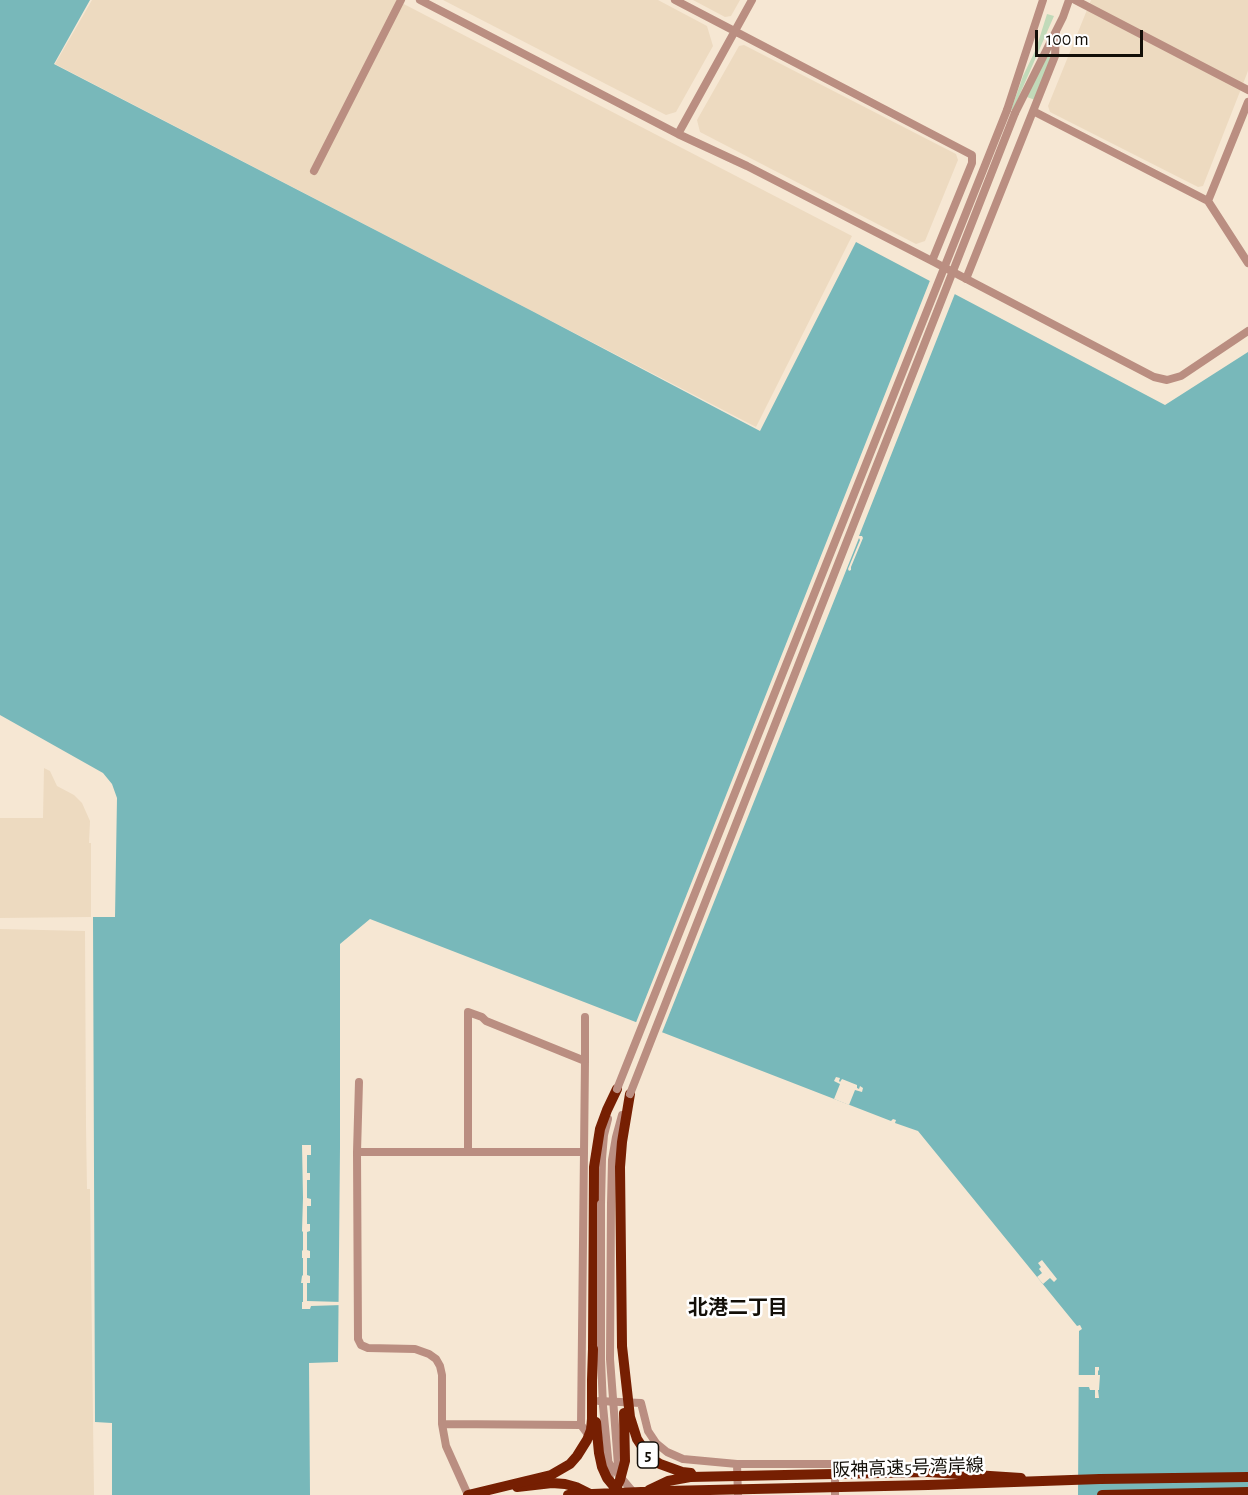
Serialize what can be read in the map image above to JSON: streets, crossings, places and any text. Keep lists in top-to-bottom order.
{
  "streets": {
    "highway": ["5", "阪神高速5号湾岸線"]
  },
  "crossings": [
    ["5", "阪神高速5号湾岸線"]
  ],
  "districts": ["北港二丁目"],
  "scale_bar": "100 m"
}
